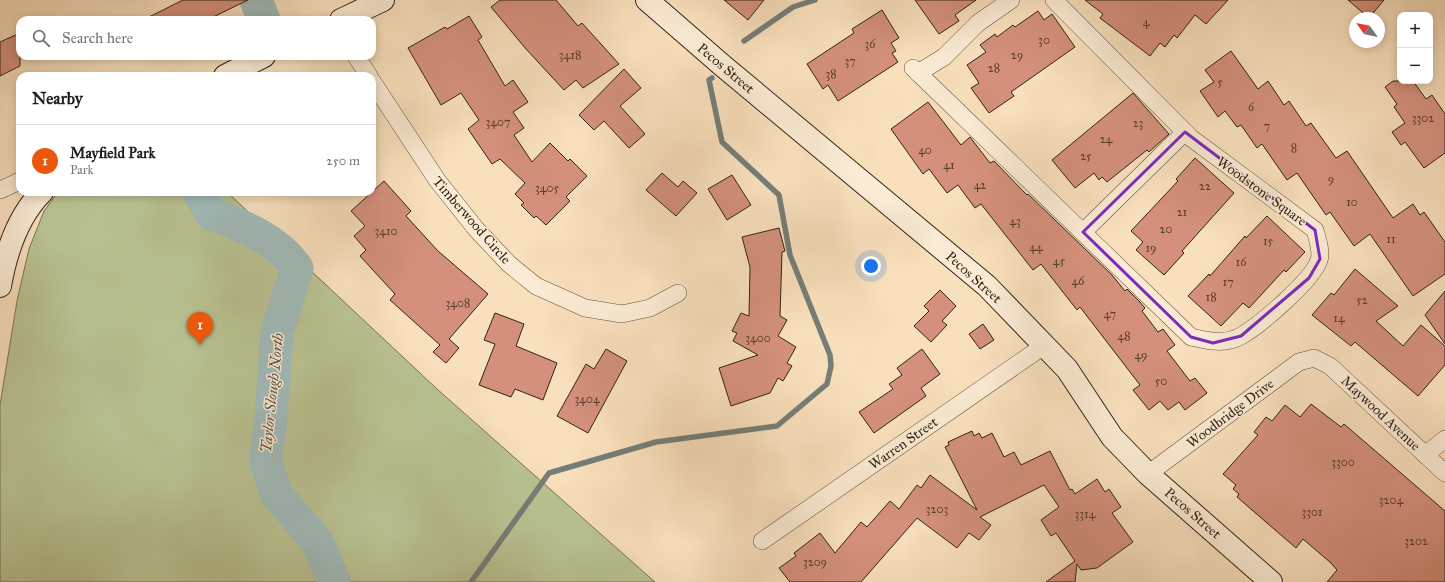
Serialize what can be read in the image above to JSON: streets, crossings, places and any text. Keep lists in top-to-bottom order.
{
  "streets": {
    "street": [
      "Pecos Street",
      "Woodstone Square",
      "Timberwood Circle",
      "Woodbridge Drive",
      "Maywood Avenue",
      "Warren Street"
    ]
  },
  "crossings": [
    ["Pecos Street", "Woodbridge Drive"],
    ["Pecos Street", "Warren Street"],
    ["Woodbridge Drive", "Maywood Avenue"]
  ],
  "water": ["Taylor Slough North"],
  "house_numbers": [
    "4",
    "30",
    "36",
    "3418",
    "29",
    "37",
    "28",
    "38",
    "5",
    "6",
    "3302",
    "3407",
    "23",
    "7",
    "24",
    "8",
    "40",
    "25",
    "41",
    "9",
    "42",
    "22",
    "3405",
    "10",
    "21",
    "43",
    "20",
    "3410",
    "11",
    "15",
    "44",
    "19",
    "45",
    "16",
    "46",
    "17",
    "18",
    "52",
    "3408",
    "47",
    "14",
    "48",
    "3400",
    "49",
    "50",
    "3404",
    "3300",
    "3204",
    "3203",
    "3301",
    "3314",
    "3202",
    "3209"
  ],
  "north": "top left",
  "page": {
    "map_buttons": ["+", "−"],
    "search": "Search here",
    "heading": "Nearby",
    "list": [
      {
        "mark": "1",
        "name": "Mayfield Park",
        "note": "Park",
        "value": "250 m"
      }
    ],
    "pins": "1"
  }
}
